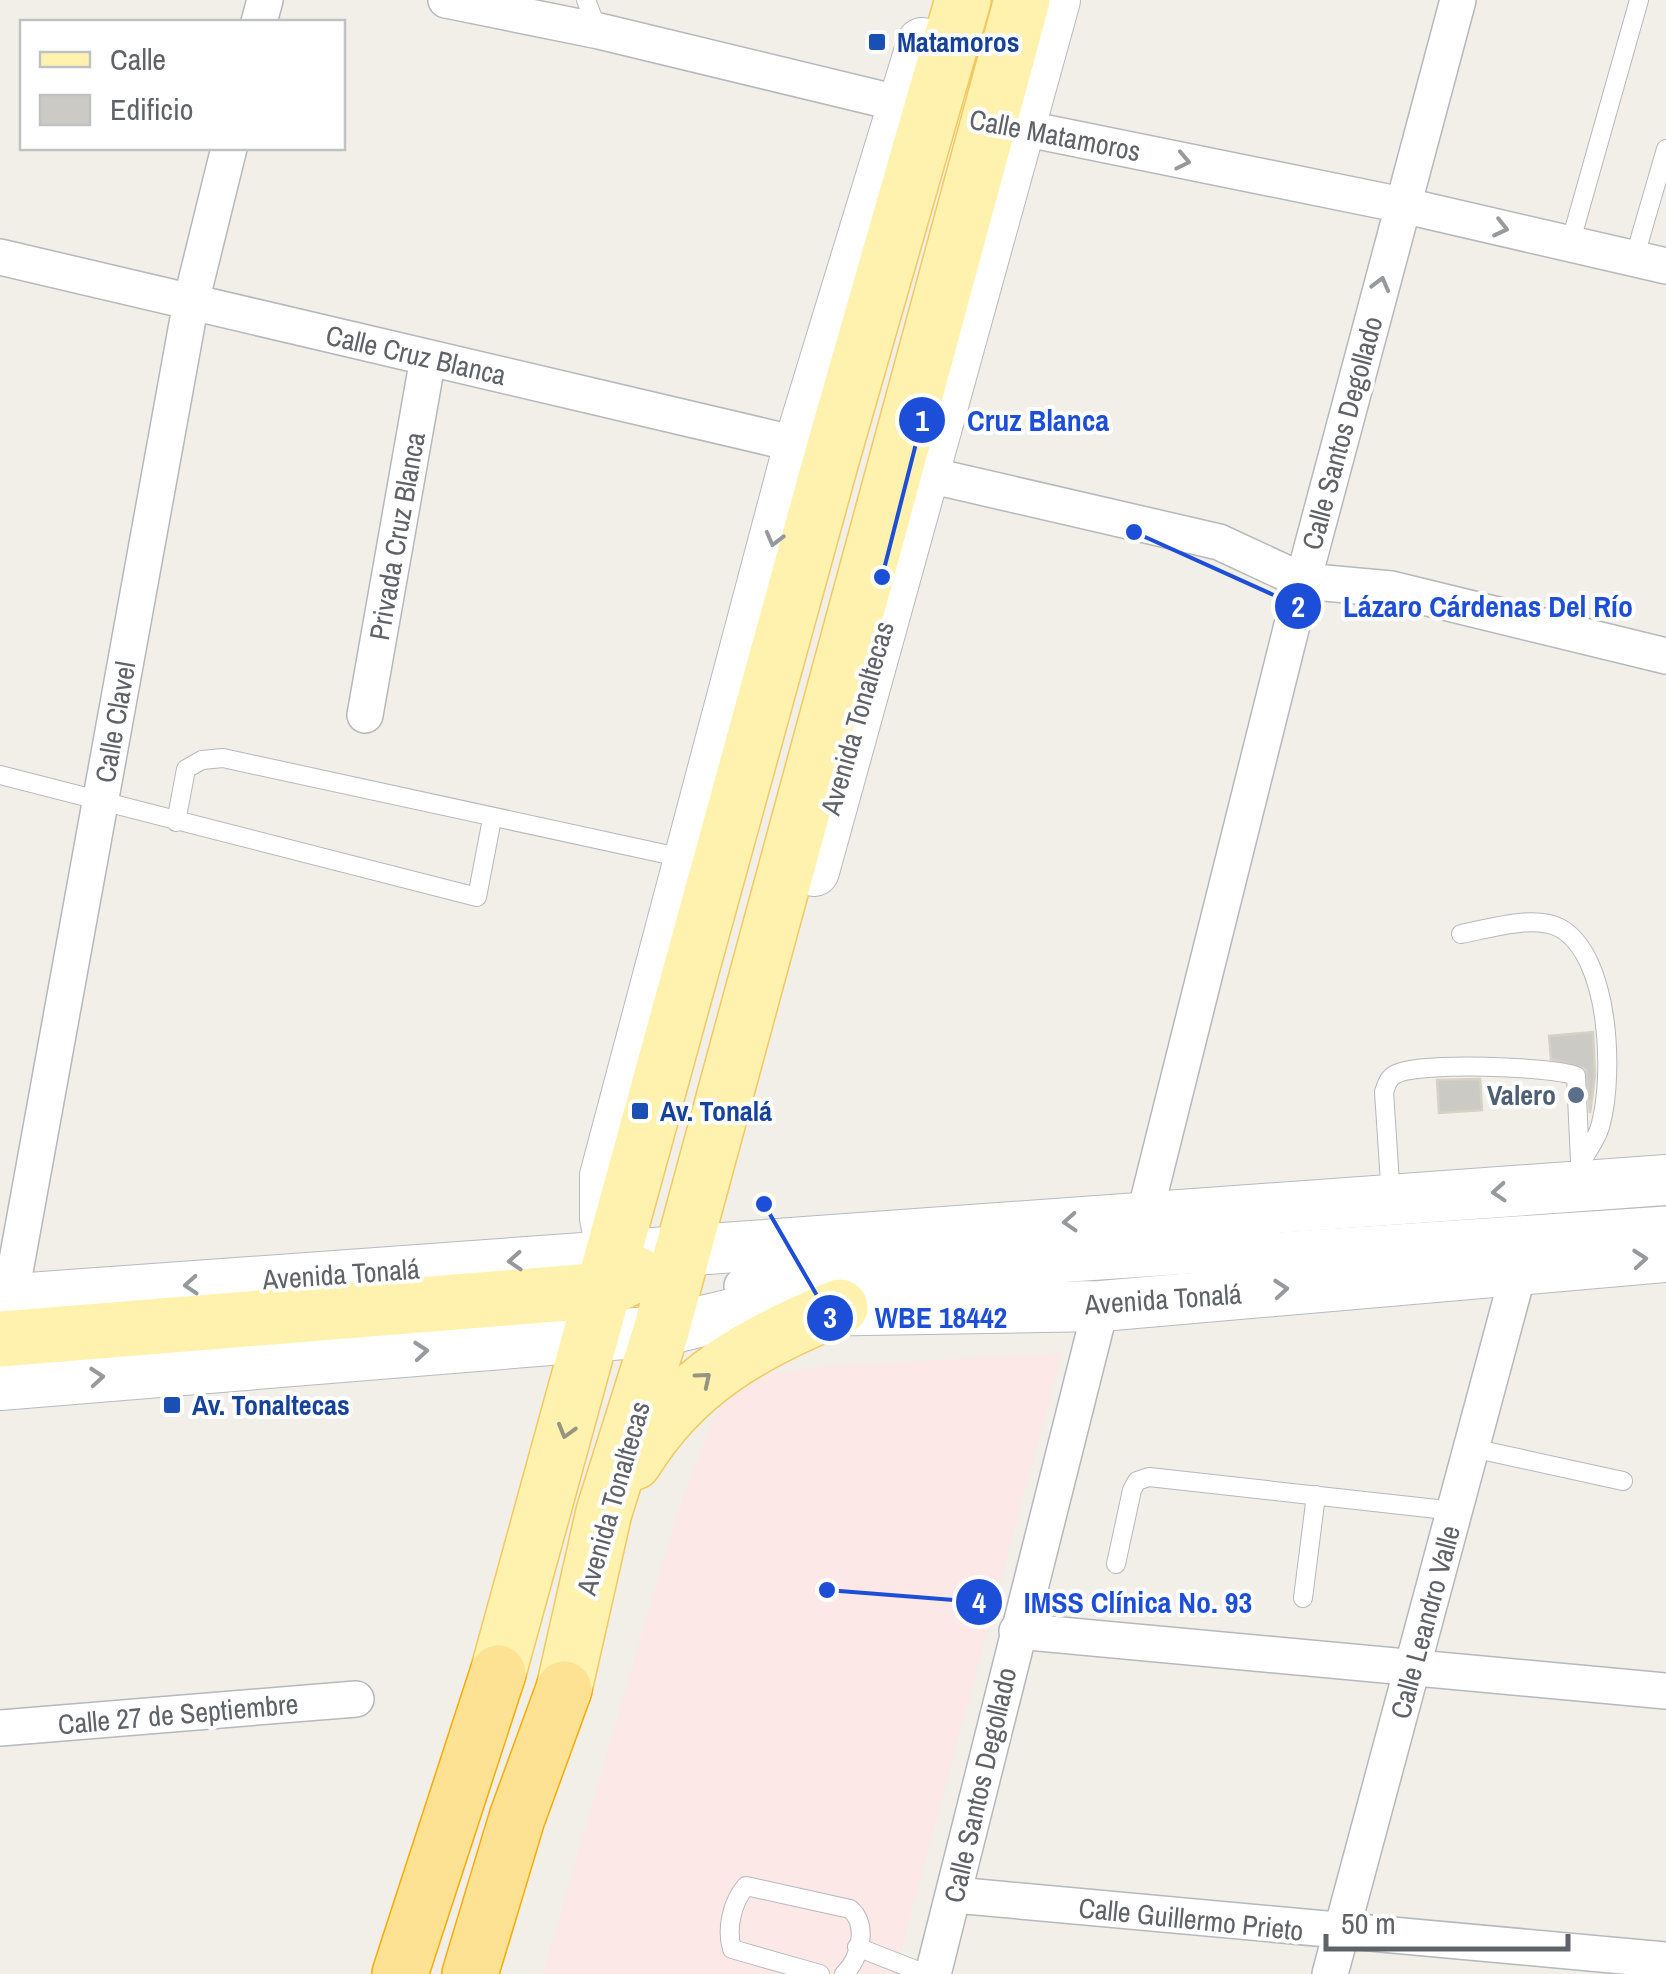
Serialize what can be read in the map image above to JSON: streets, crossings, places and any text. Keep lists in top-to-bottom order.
{
  "streets": {
    "main road": ["Avenida Tonaltecas", "Avenida Tonalá"],
    "street": [
      "Calle Matamoros",
      "Calle Cruz Blanca",
      "Calle Santos Degollado",
      "Privada Cruz Blanca",
      "Calle Clavel",
      "Calle Leandro Valle",
      "Calle 27 de Septiembre",
      "Calle Guillermo Prieto"
    ]
  },
  "crossings": [
    ["Calle Matamoros", "Calle Santos Degollado"],
    ["Calle Matamoros", "Avenida Tonaltecas"],
    ["Calle Cruz Blanca", "Privada Cruz Blanca"],
    ["Calle Cruz Blanca", "Calle Clavel"],
    ["Calle Santos Degollado", "Avenida Tonalá"],
    ["Calle Santos Degollado", "Calle Guillermo Prieto"],
    ["Avenida Tonaltecas", "Avenida Tonalá"],
    ["Calle Clavel", "Avenida Tonalá"],
    ["Avenida Tonalá", "Calle Leandro Valle"],
    ["Calle Leandro Valle", "Calle Guillermo Prieto"]
  ],
  "one_way": ["Calle Matamoros"],
  "places": {
    "transit": ["Matamoros", "Av. Tonalá", "Av. Tonaltecas"],
    "other": [
      "Lázaro Cárdenas Del Río",
      "Cruz Blanca",
      "Valero",
      "WBE 18442",
      "IMSS Clínica No. 93"
    ]
  },
  "legend": ["Calle", "Edificio"],
  "scale_bar": "50 m"
}
